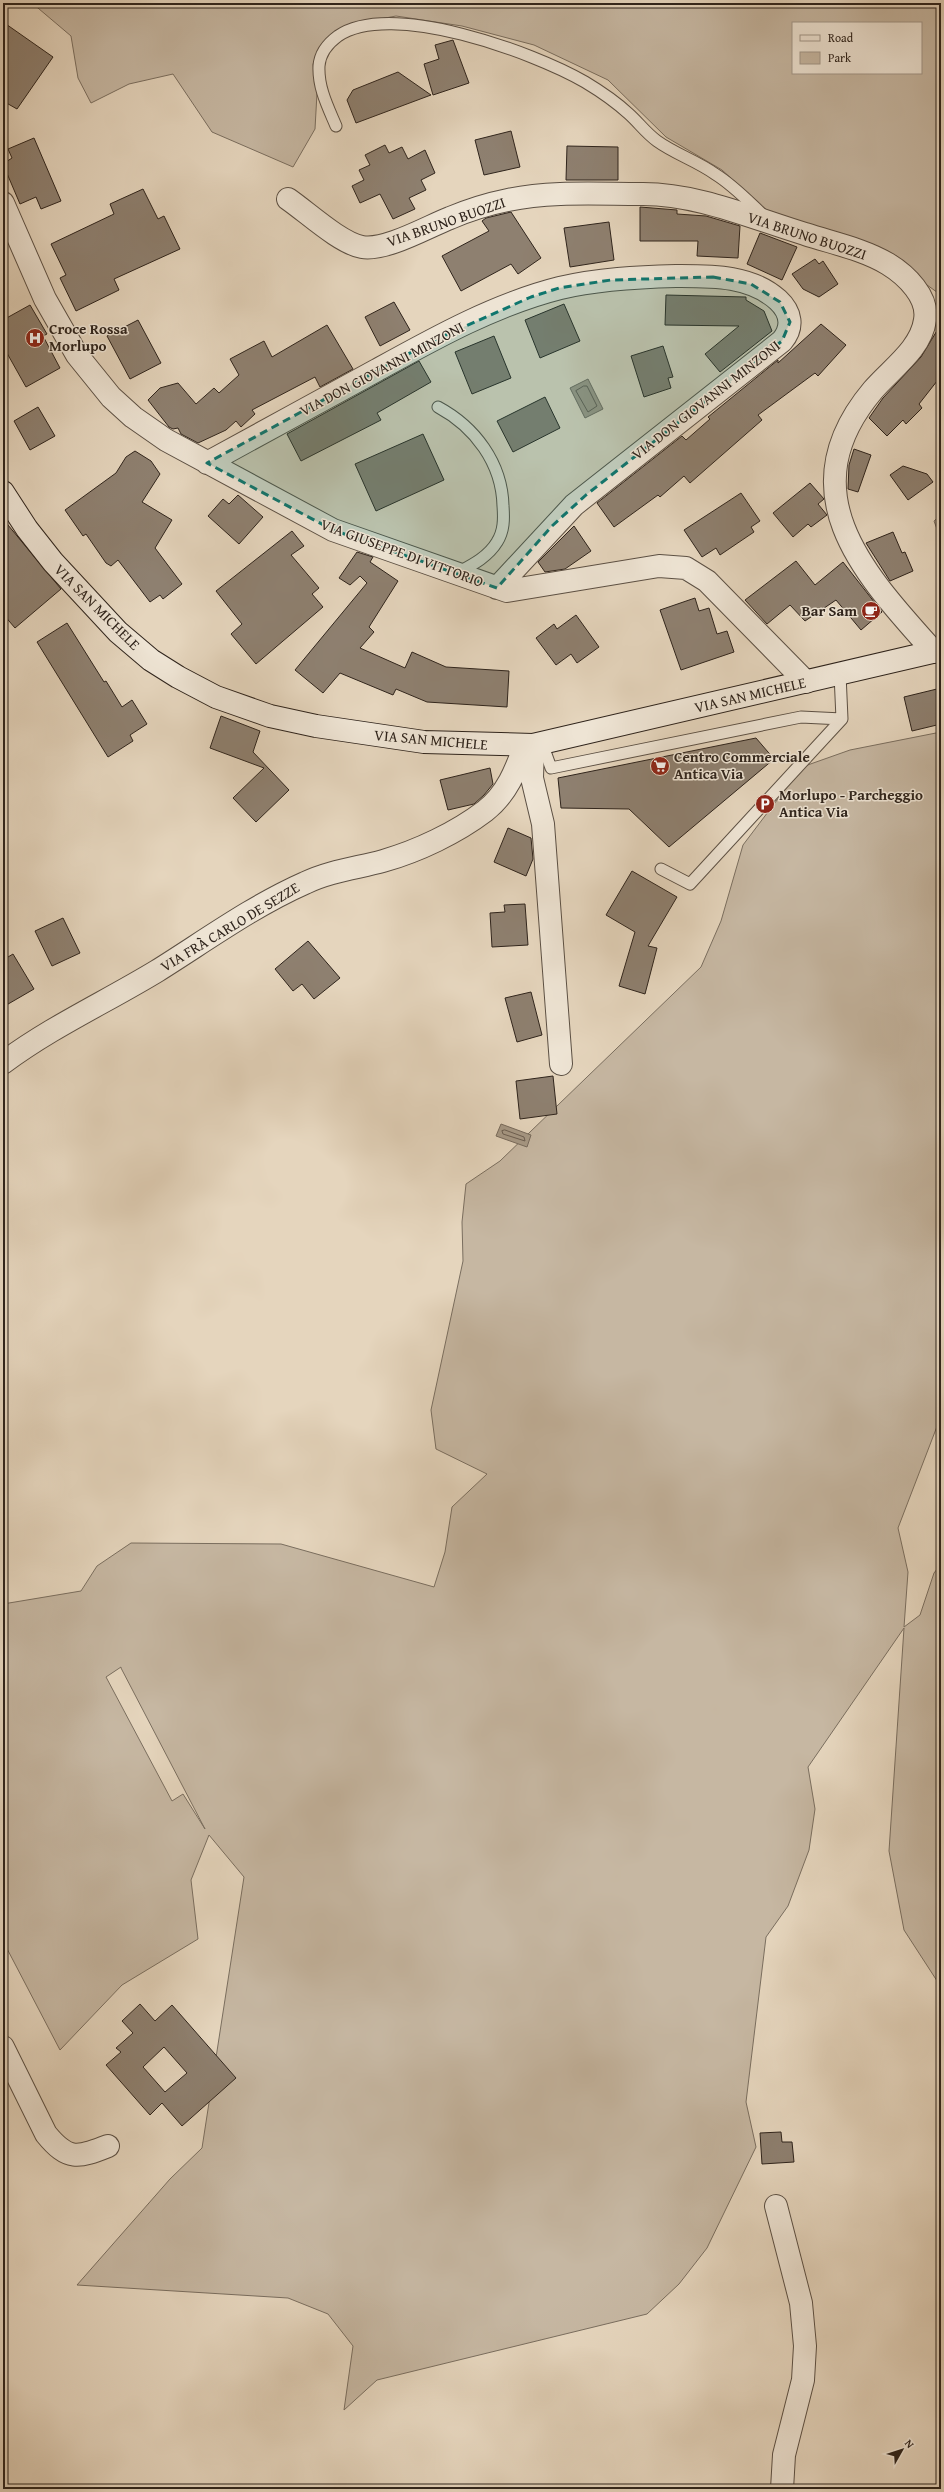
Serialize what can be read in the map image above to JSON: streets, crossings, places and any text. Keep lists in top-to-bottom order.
{
  "streets": {
    "street": [
      "VIA BRUNO BUOZZI",
      "VIA DON GIOVANNI MINZONI",
      "VIA GIUSEPPE DI VITTORIO",
      "VIA SAN MICHELE",
      "VIA FRÀ CARLO DE SEZZE"
    ]
  },
  "crossings": [
    ["VIA BRUNO BUOZZI", "VIA SAN MICHELE"],
    ["VIA DON GIOVANNI MINZONI", "VIA GIUSEPPE DI VITTORIO"],
    ["VIA GIUSEPPE DI VITTORIO", "VIA SAN MICHELE"],
    ["VIA SAN MICHELE", "VIA FRÀ CARLO DE SEZZE"]
  ],
  "places": {
    "hospital": ["Croce Rossa Morlupo"],
    "cafe": ["Bar Sam"],
    "supermarket": ["Centro Commerciale Antica Via"],
    "parking": ["Morlupo - Parcheggio Antica Via"]
  },
  "legend": ["Road", "Park"],
  "north": "top right"
}
